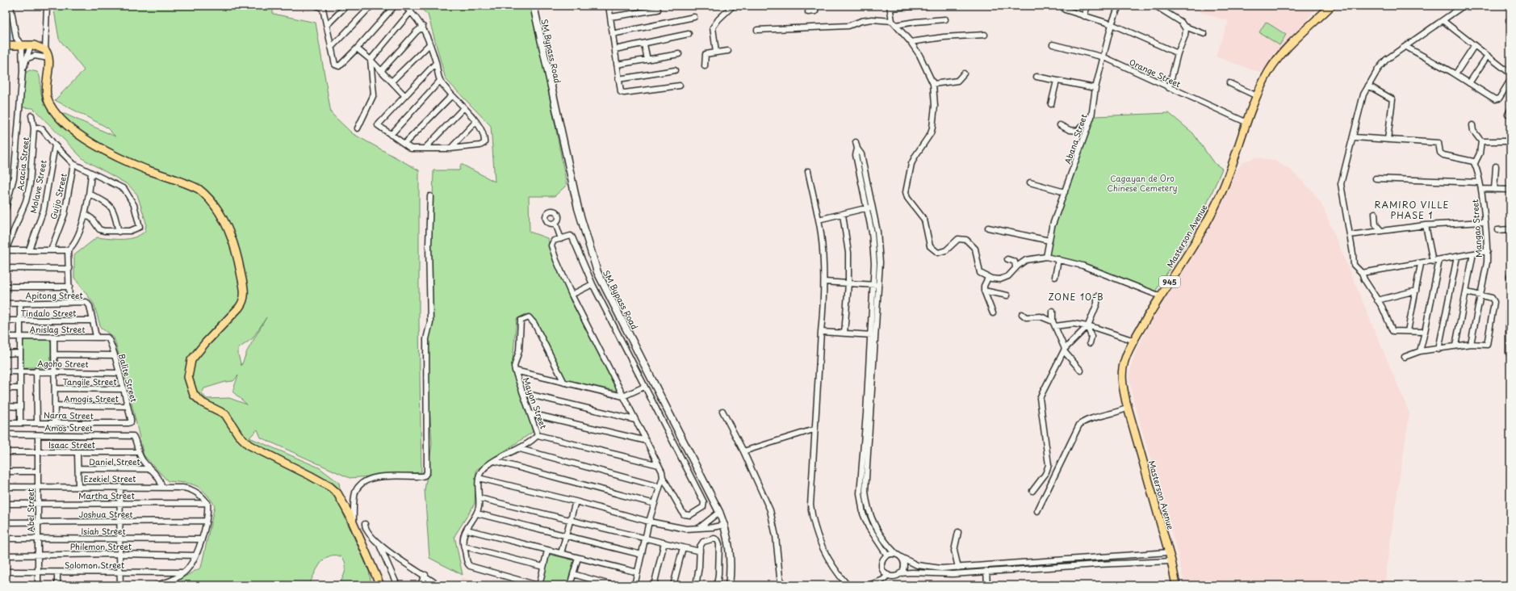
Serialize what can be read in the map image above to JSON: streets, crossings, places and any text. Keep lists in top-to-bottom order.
{
  "streets": {
    "main road": ["Masterson Avenue", "945"],
    "street": [
      "SM Bypass Road",
      "Orange Street",
      "Abana Street",
      "Acacia Street",
      "Molave Street",
      "Guijo Street",
      "Mangao Street",
      "Apitong Street",
      "Tindalo Street",
      "Anislag Street",
      "Agoho Street",
      "Balite Street",
      "Tangile Street",
      "Amogis Street",
      "Mayon Street",
      "Narra Street",
      "Amos Street",
      "Isaac Street",
      "Daniel Street",
      "Ezekiel Street",
      "Martha Street",
      "Abel Street",
      "Joshua Street",
      "Isiah Street",
      "Philemon Street",
      "Solomon Street"
    ]
  },
  "crossings": [
    ["Orange Street", "Abana Street"],
    ["Orange Street", "Masterson Avenue"],
    ["Apitong Street", "Tindalo Street"],
    ["Apitong Street", "Anislag Street"],
    ["Anislag Street", "Balite Street"],
    ["Agoho Street", "Balite Street"],
    ["Balite Street", "Tangile Street"],
    ["Balite Street", "Amogis Street"],
    ["Balite Street", "Narra Street"],
    ["Amos Street", "Isaac Street"],
    ["Amos Street", "Abel Street"],
    ["Isaac Street", "Abel Street"],
    ["Ezekiel Street", "Martha Street"],
    ["Ezekiel Street", "Abel Street"],
    ["Martha Street", "Abel Street"],
    ["Abel Street", "Joshua Street"],
    ["Abel Street", "Isiah Street"],
    ["Abel Street", "Philemon Street"],
    ["Abel Street", "Solomon Street"]
  ],
  "districts": ["RAMIRO VILLE PHASE 1", "ZONE 10-B"],
  "parks": ["Cagayan de Oro Chinese Cemetery"]
}
